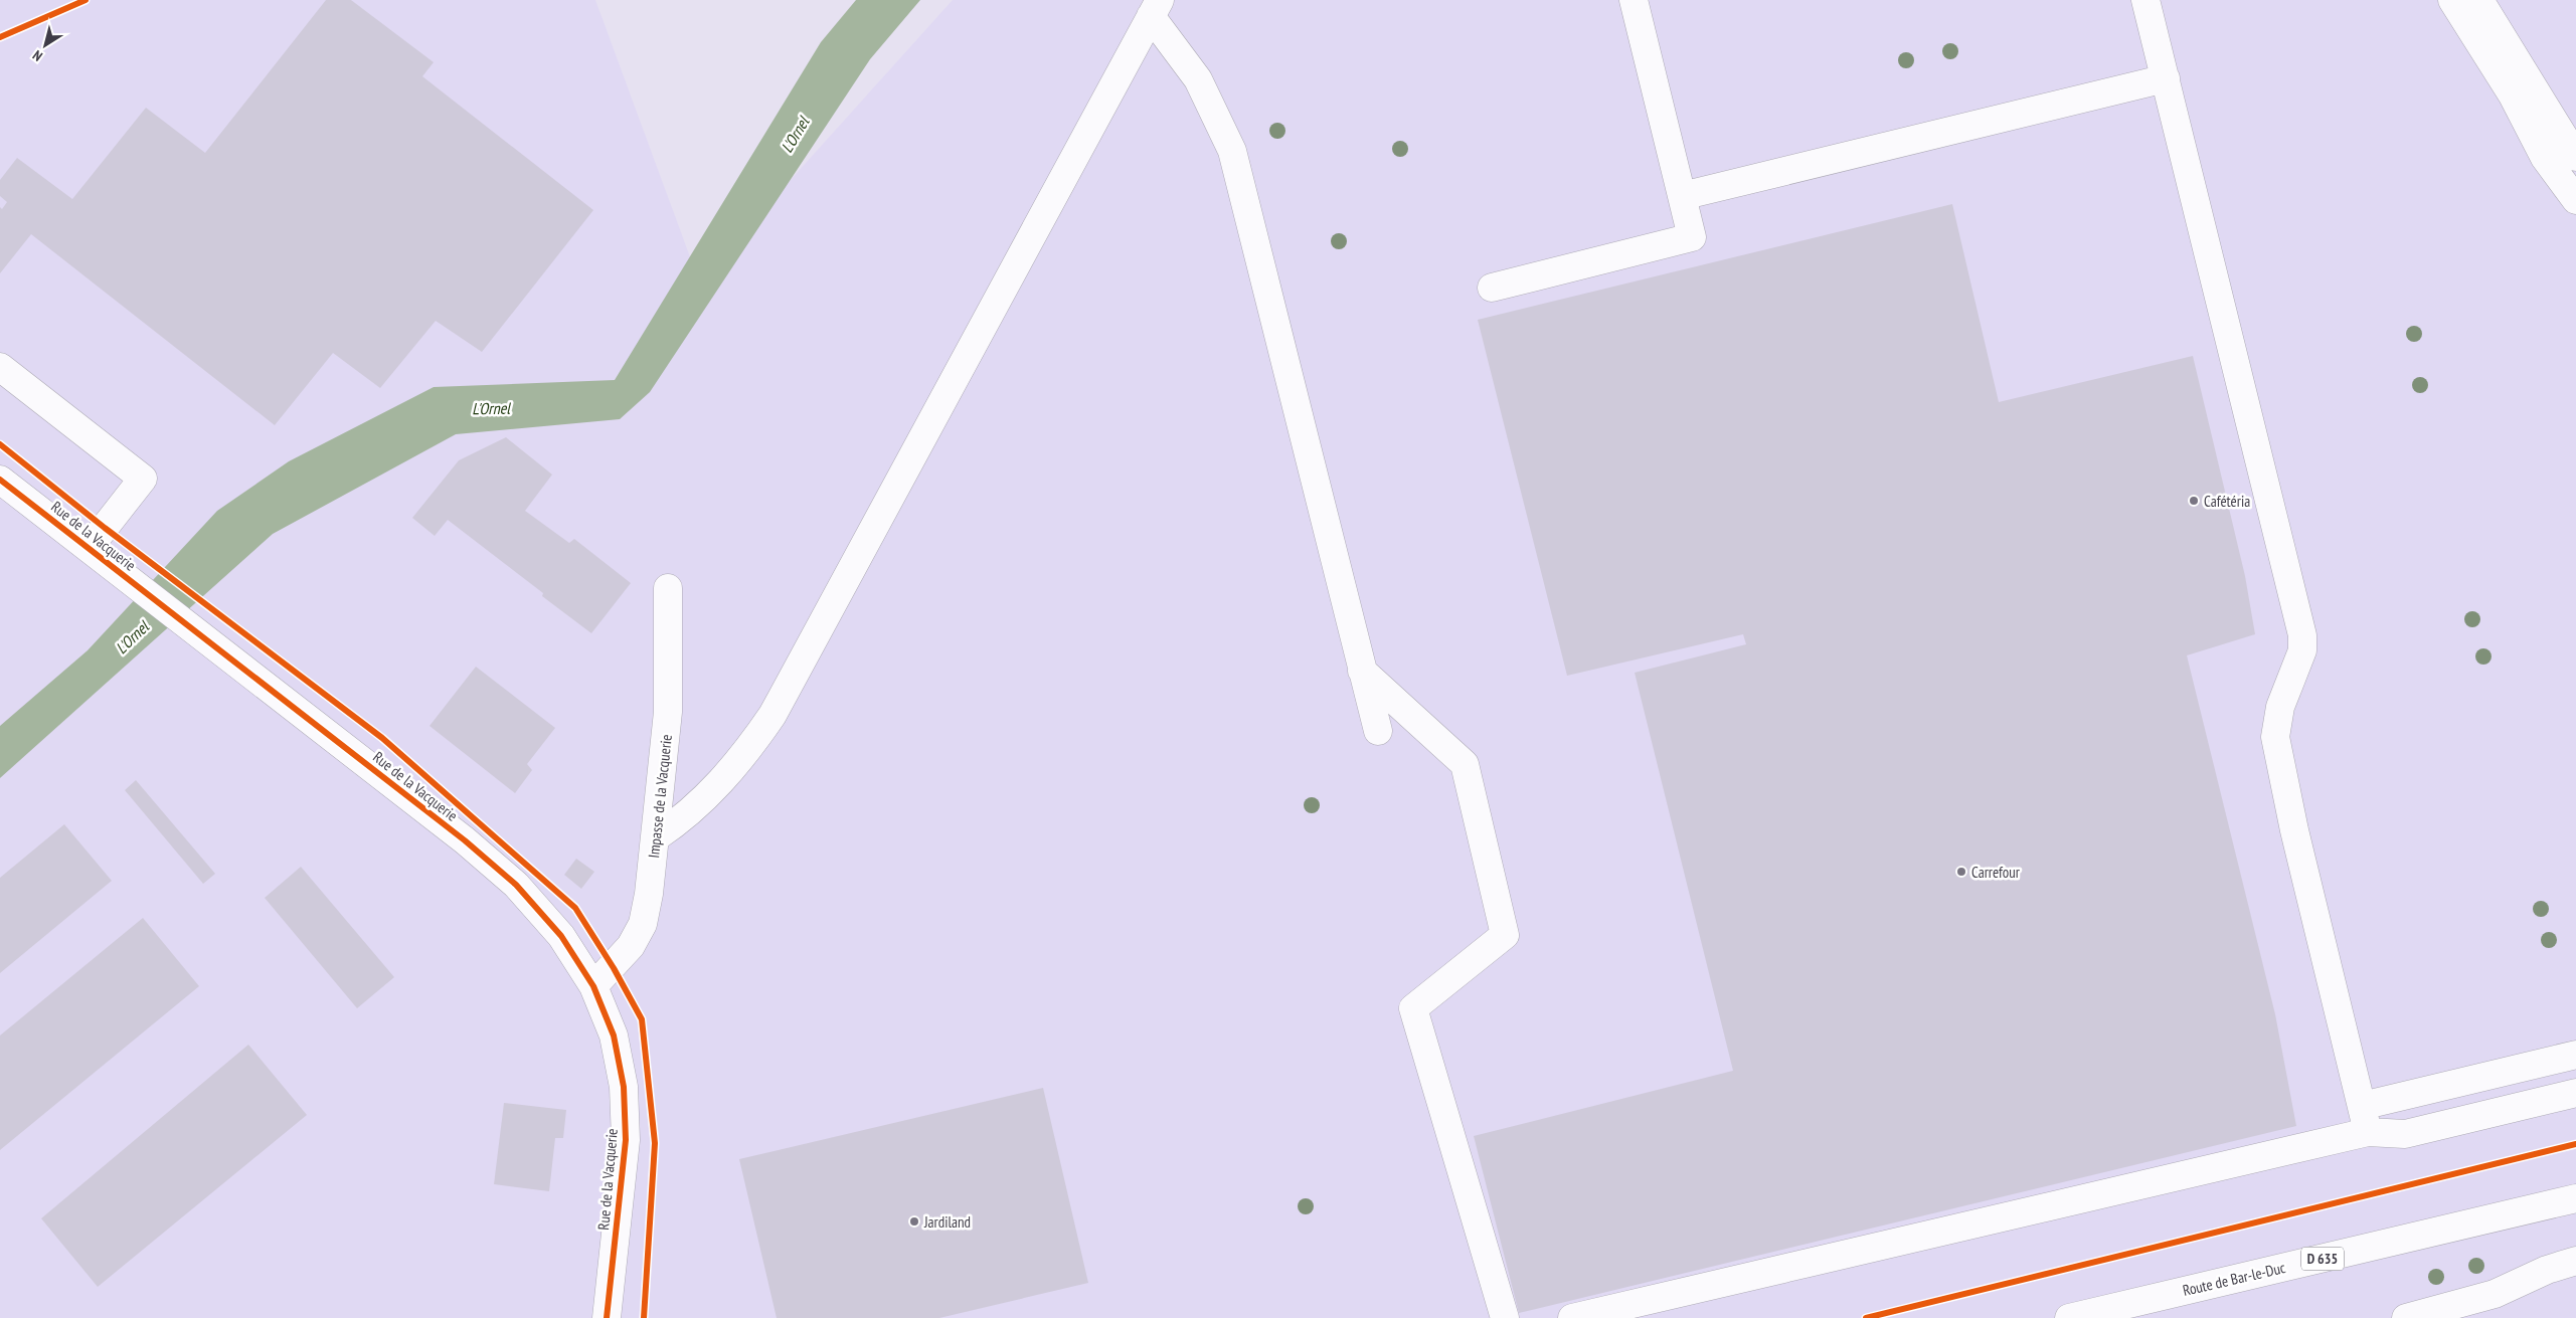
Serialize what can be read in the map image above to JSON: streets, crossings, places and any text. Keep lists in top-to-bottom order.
{
  "streets": {
    "street": [
      "Rue de la Vacquerie",
      "Impasse de la Vacquerie",
      "D 635",
      "Route de Bar-le-Duc"
    ]
  },
  "crossings": [
    ["Rue de la Vacquerie", "Impasse de la Vacquerie"]
  ],
  "water": ["L'Ornel"],
  "places": ["Cafétéria", "Carrefour", "Jardiland"],
  "north": "bottom left"
}
